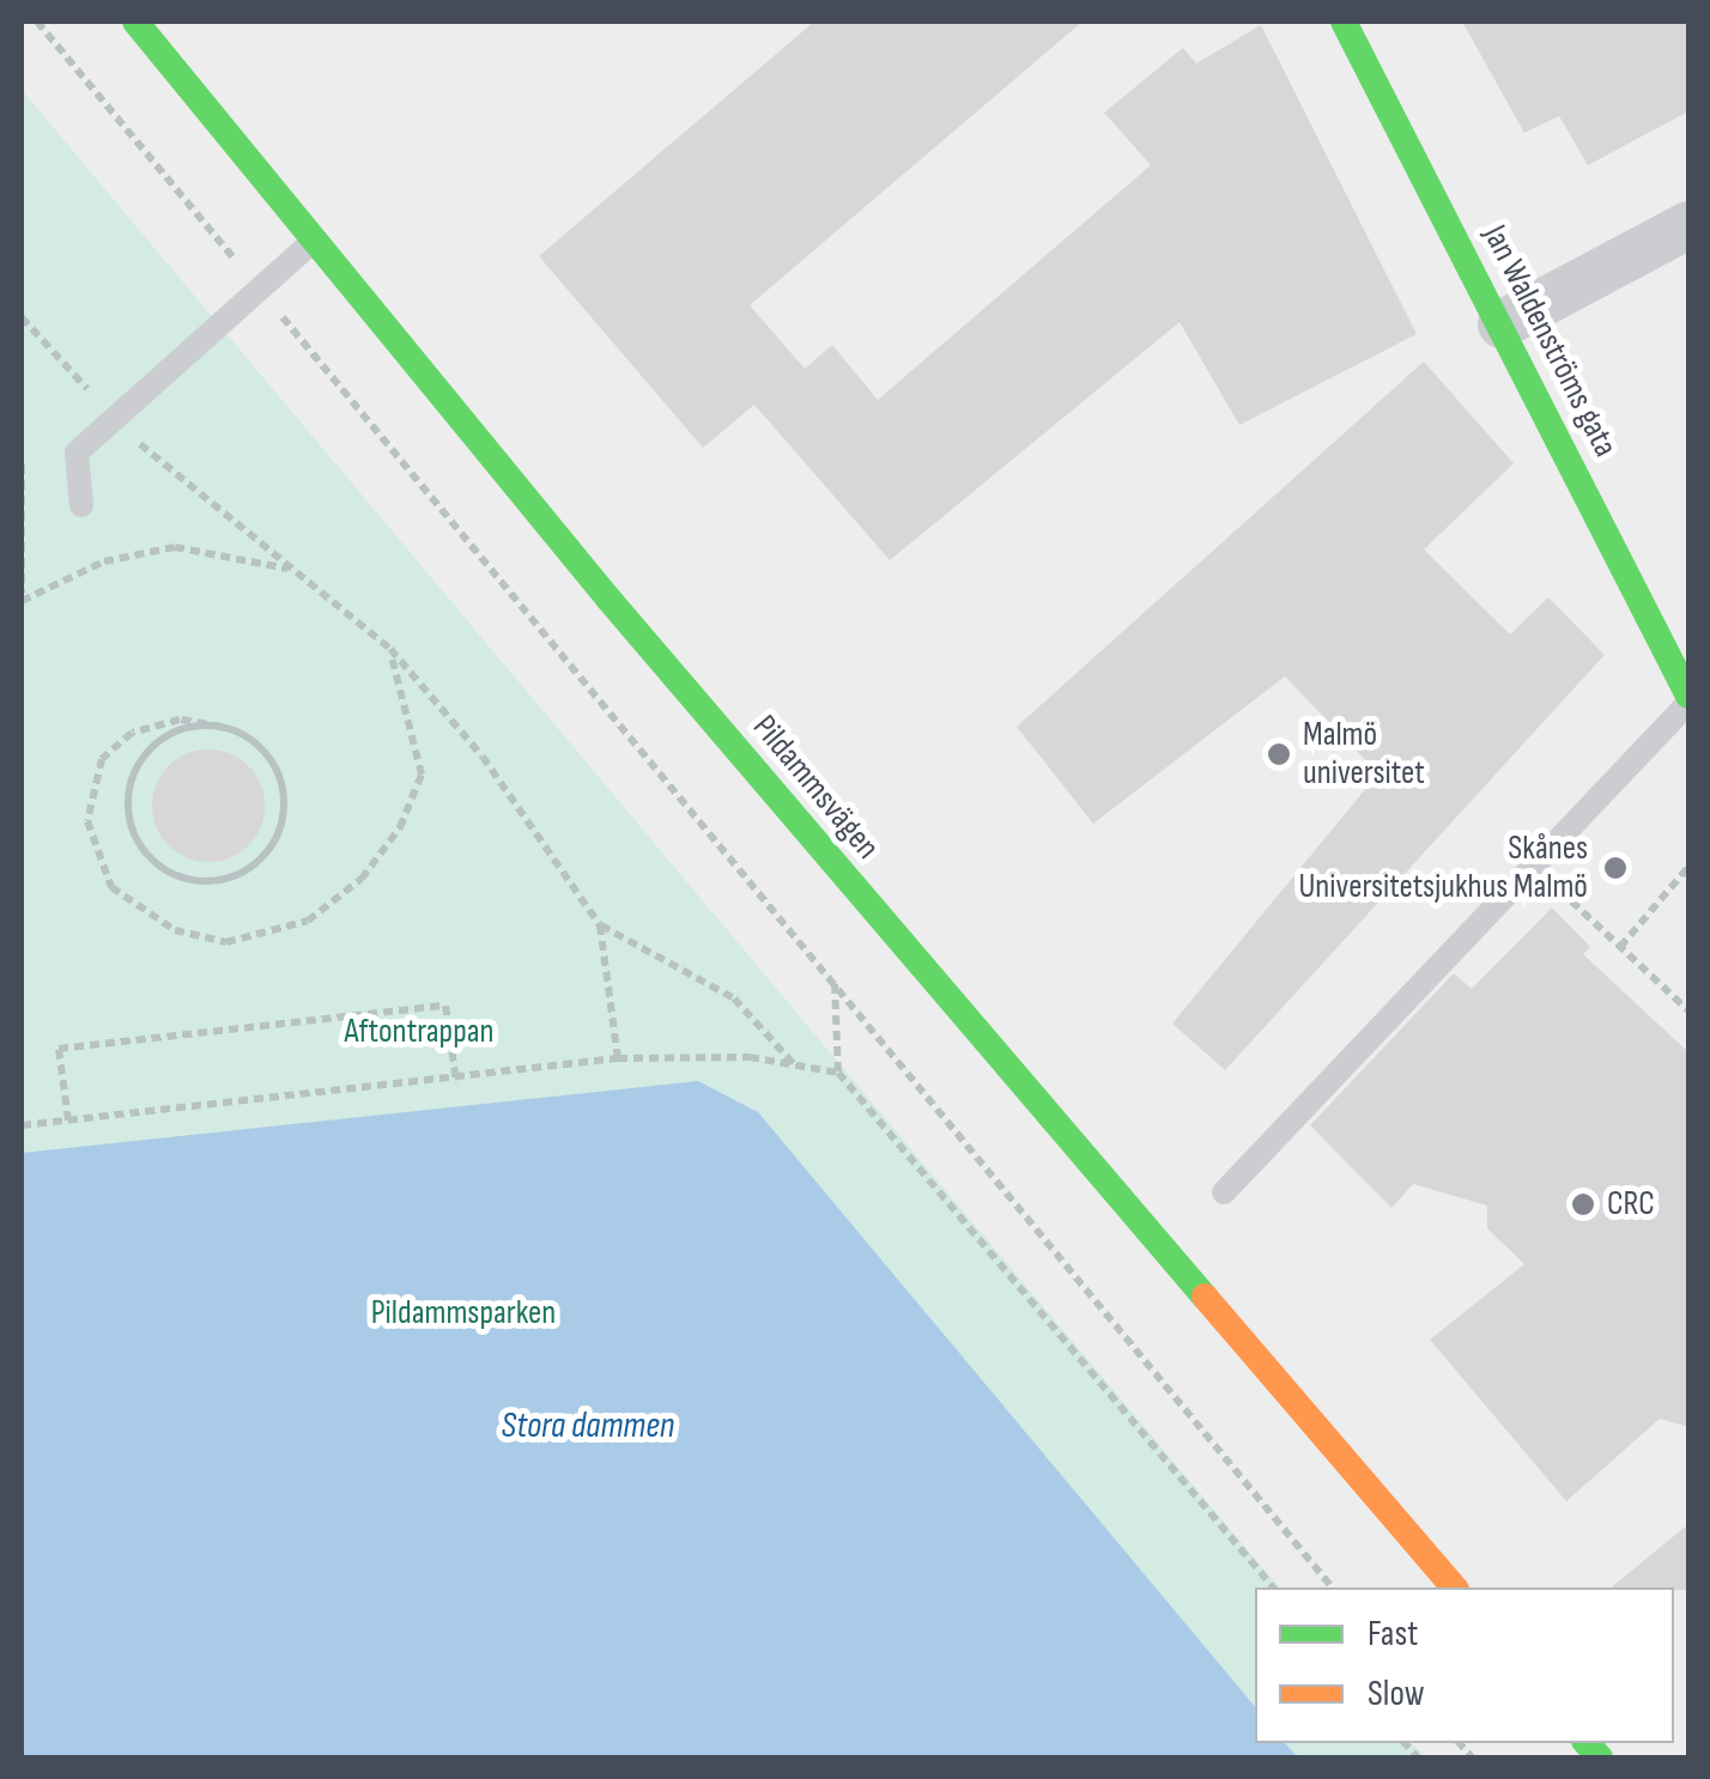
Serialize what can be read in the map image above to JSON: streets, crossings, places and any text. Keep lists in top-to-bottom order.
{
  "streets": {
    "main road": ["Jan Waldenströms gata", "Pildammsvägen"]
  },
  "water": ["Stora dammen"],
  "parks": ["Aftontrappan", "Pildammsparken"],
  "places": ["Malmö universitet", "Skånes Universitetsjukhus Malmö", "CRC"],
  "legend": ["Fast", "Slow"]
}
